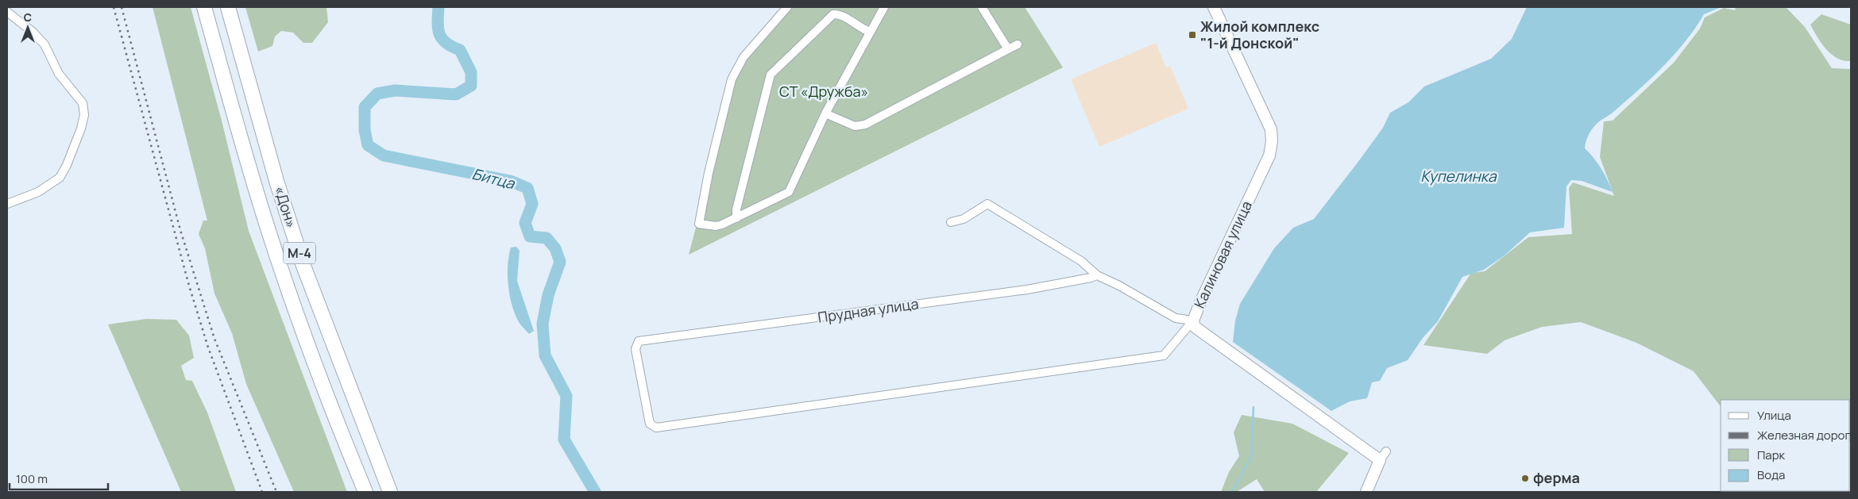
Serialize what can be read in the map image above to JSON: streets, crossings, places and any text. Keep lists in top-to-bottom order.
{
  "streets": {
    "highway": ["«Дон»", "М-4"],
    "street": ["Калиновая улица", "Прудная улица"]
  },
  "crossings": [
    ["Калиновая улица", "Прудная улица"]
  ],
  "water": ["Купелинка", "Битца"],
  "parks": ["СТ «Дружба»"],
  "places": {
    "transit": ["Жилой комплекс \"1-й Донской\""],
    "other": ["ферма"]
  },
  "legend": [
    "Улица",
    "Железная дорога",
    "Парк",
    "Вода"
  ],
  "scale_bar": "100 m",
  "north": "top"
}
